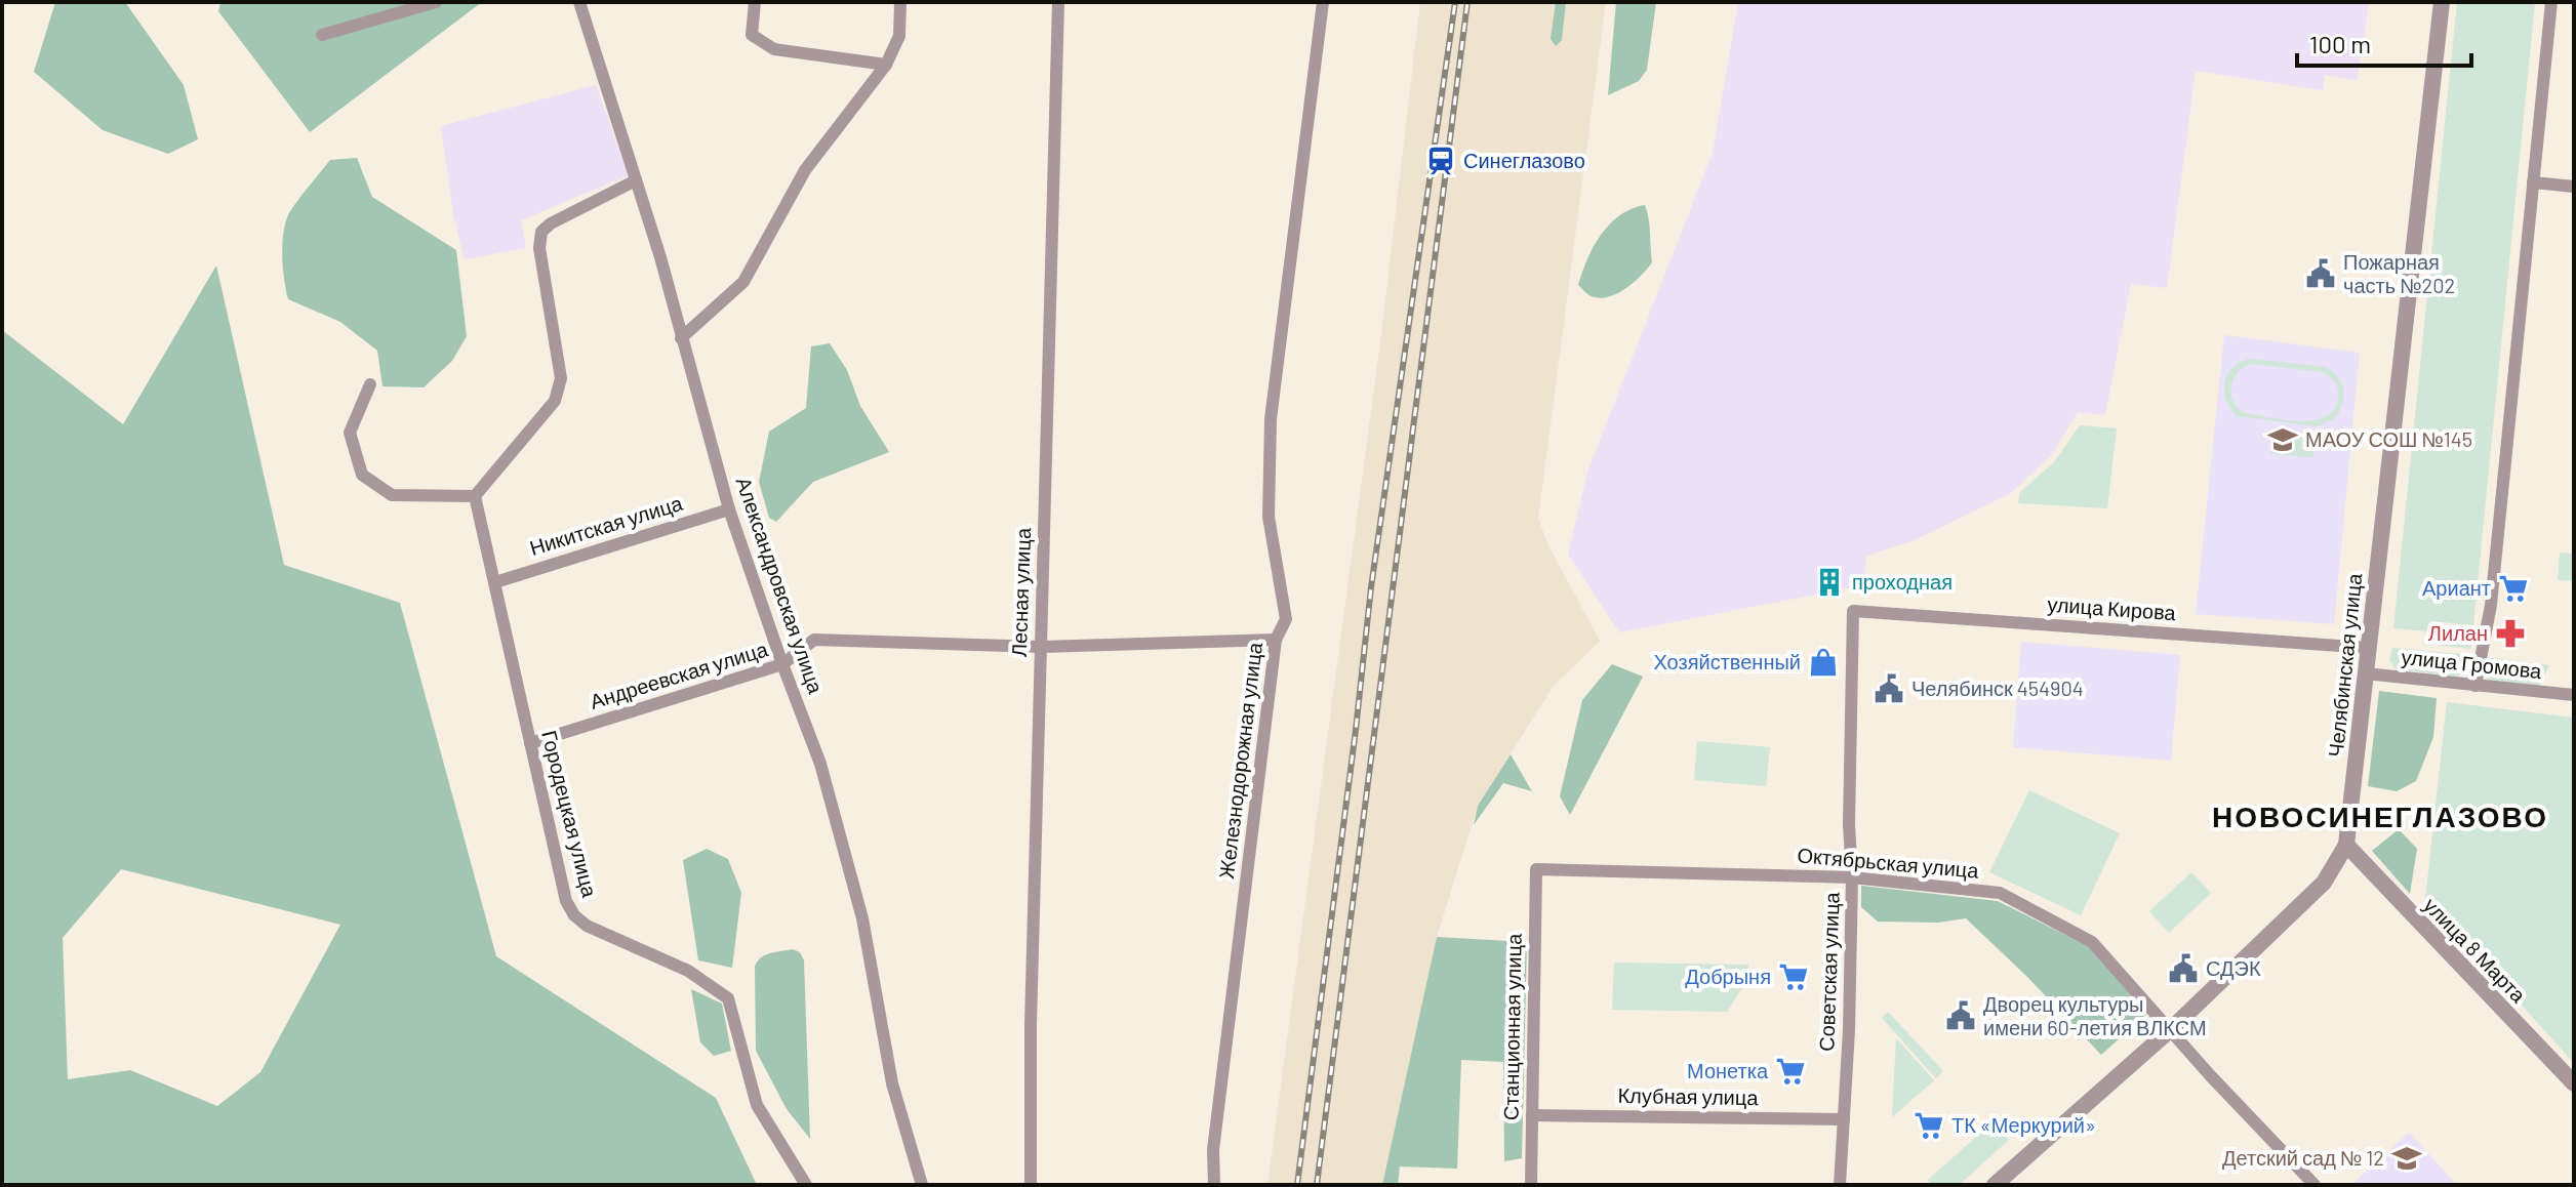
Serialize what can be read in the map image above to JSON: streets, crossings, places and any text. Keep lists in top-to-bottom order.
{
  "streets": {
    "street": [
      "Никитская улица",
      "Александровская улица",
      "Лесная улица",
      "улица Кирова",
      "улица Громова",
      "Челябинская улица",
      "Андреевская улица",
      "Железнодорожная улица",
      "Городецкая улица",
      "Октябрьская улица",
      "улица 8 Марта",
      "Советская улица",
      "Станционная улица",
      "Клубная улица"
    ]
  },
  "crossings": [
    ["Никитская улица", "Александровская улица"],
    ["Никитская улица", "Городецкая улица"],
    ["Александровская улица", "Андреевская улица"],
    ["Лесная улица", "Андреевская улица"],
    ["улица Кирова", "Челябинская улица"],
    ["улица Кирова", "Советская улица"],
    ["улица Громова", "Челябинская улица"],
    ["Челябинская улица", "Октябрьская улица"],
    ["Челябинская улица", "улица 8 Марта"],
    ["Андреевская улица", "Железнодорожная улица"],
    ["Андреевская улица", "Городецкая улица"],
    ["Октябрьская улица", "Советская улица"],
    ["Октябрьская улица", "Станционная улица"],
    ["Советская улица", "Клубная улица"],
    ["Станционная улица", "Клубная улица"]
  ],
  "districts": ["НОВОСИНЕГЛАЗОВО"],
  "places": {
    "station": ["Синеглазово"],
    "public building": [
      "Пожарная часть №202",
      "Челябинск 454904",
      "СДЭК",
      "Дворец культуры имени 60-летия ВЛКСМ"
    ],
    "school or university": ["МАОУ СОШ №145", "Детский сад № 12"],
    "building": ["проходная"],
    "supermarket": [
      "Ариант",
      "Добрыня",
      "Монетка",
      "ТК «Меркурий»"
    ],
    "pharmacy": ["Лилан"],
    "shop": ["Хозяйственный"]
  },
  "scale_bar": "100 m"
}
